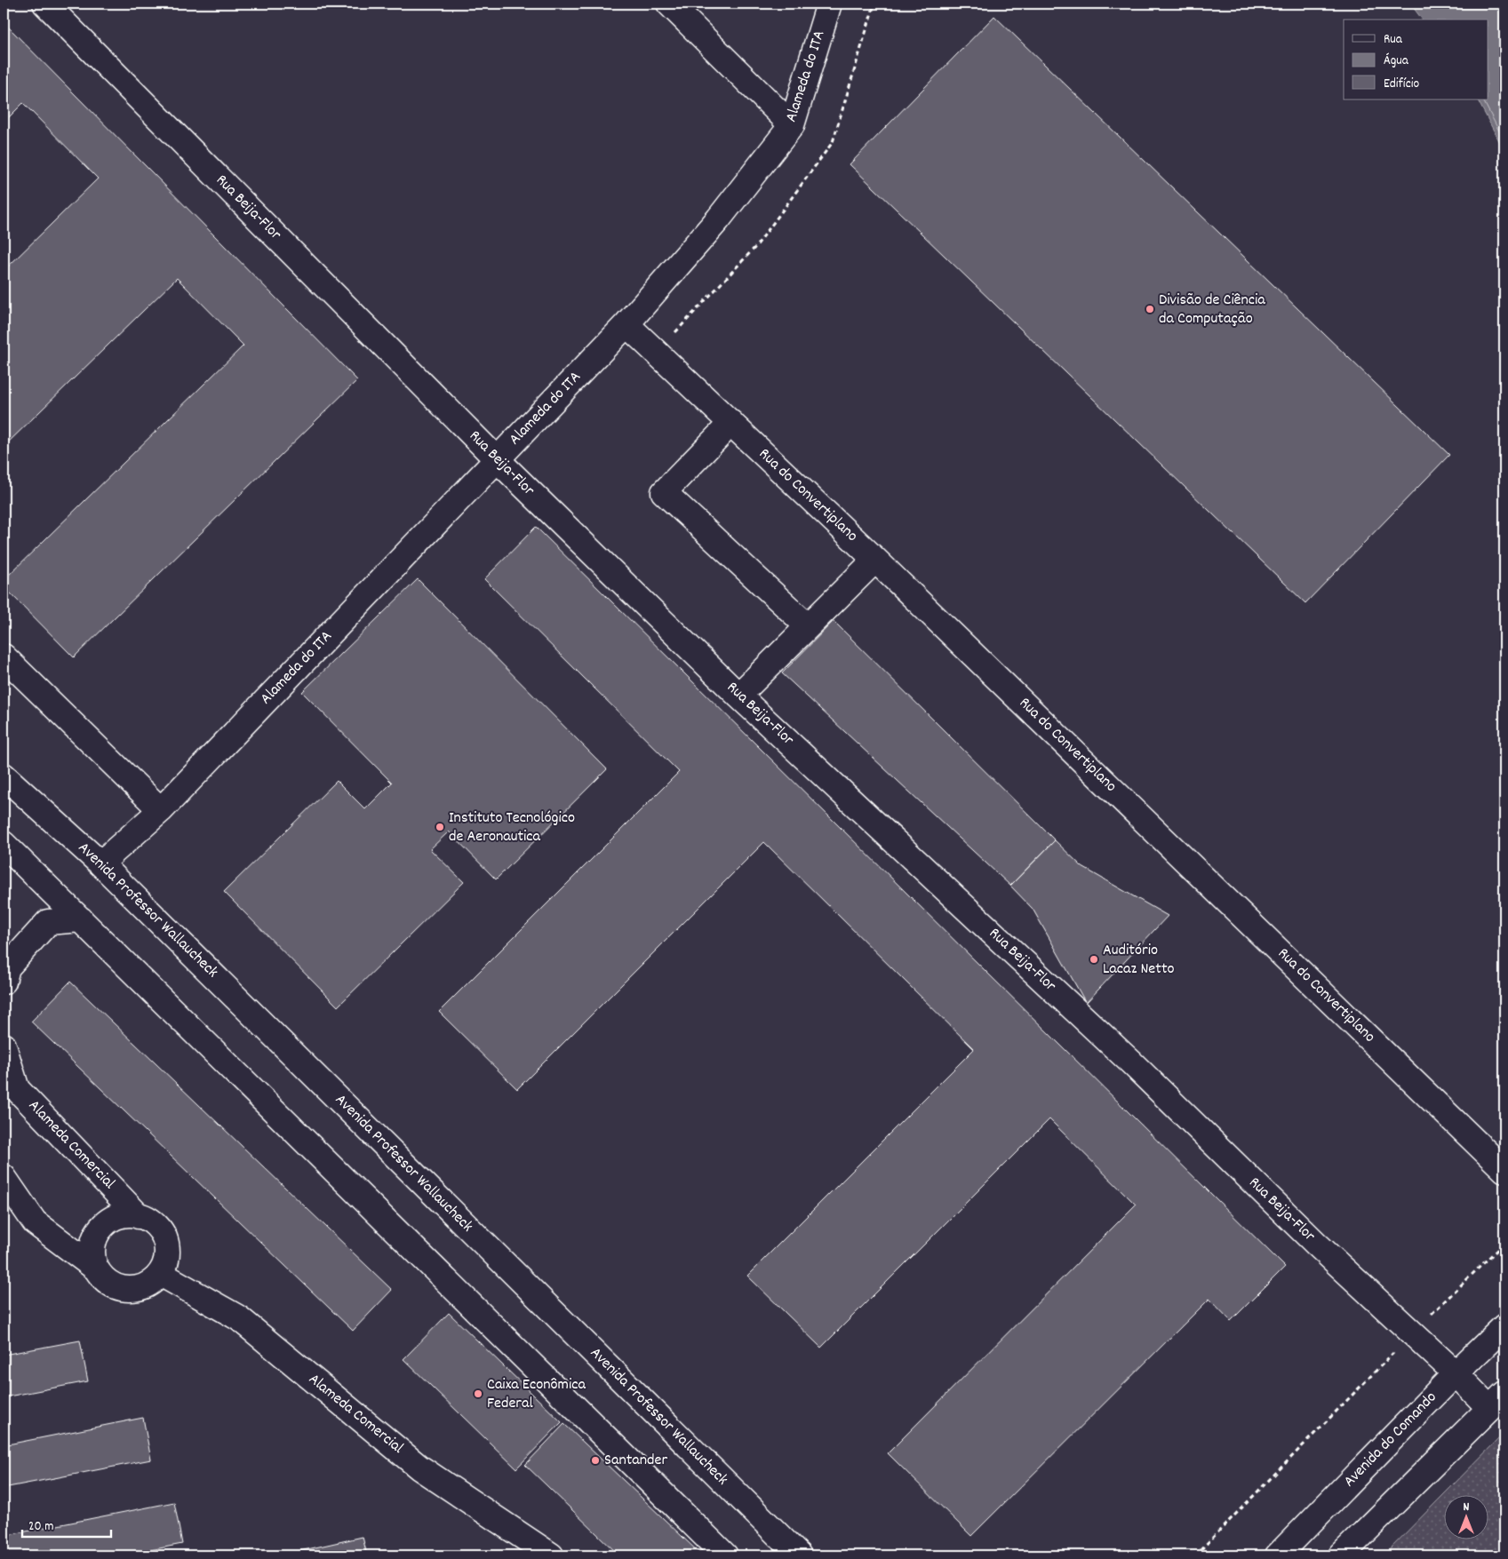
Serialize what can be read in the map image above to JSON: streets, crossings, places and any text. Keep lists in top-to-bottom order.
{
  "streets": {
    "lane": [
      "Alameda do ITA",
      "Rua Beija-Flor",
      "Rua do Convertiplano",
      "Avenida Professor Wallaucheck",
      "Alameda Comercial",
      "Avenida do Comando"
    ]
  },
  "crossings": [
    ["Alameda do ITA", "Rua Beija-Flor"],
    ["Alameda do ITA", "Rua do Convertiplano"],
    ["Alameda do ITA", "Avenida Professor Wallaucheck"],
    ["Rua Beija-Flor", "Avenida do Comando"]
  ],
  "places": [
    "Divisão de Ciência da Computação",
    "Instituto Tecnológico de Aeronautica",
    "Auditório Lacaz Netto",
    "Caixa Econômica Federal",
    "Santander"
  ],
  "legend": ["Rua", "Água", "Edifício"],
  "scale_bar": "20 m",
  "north": "top"
}
